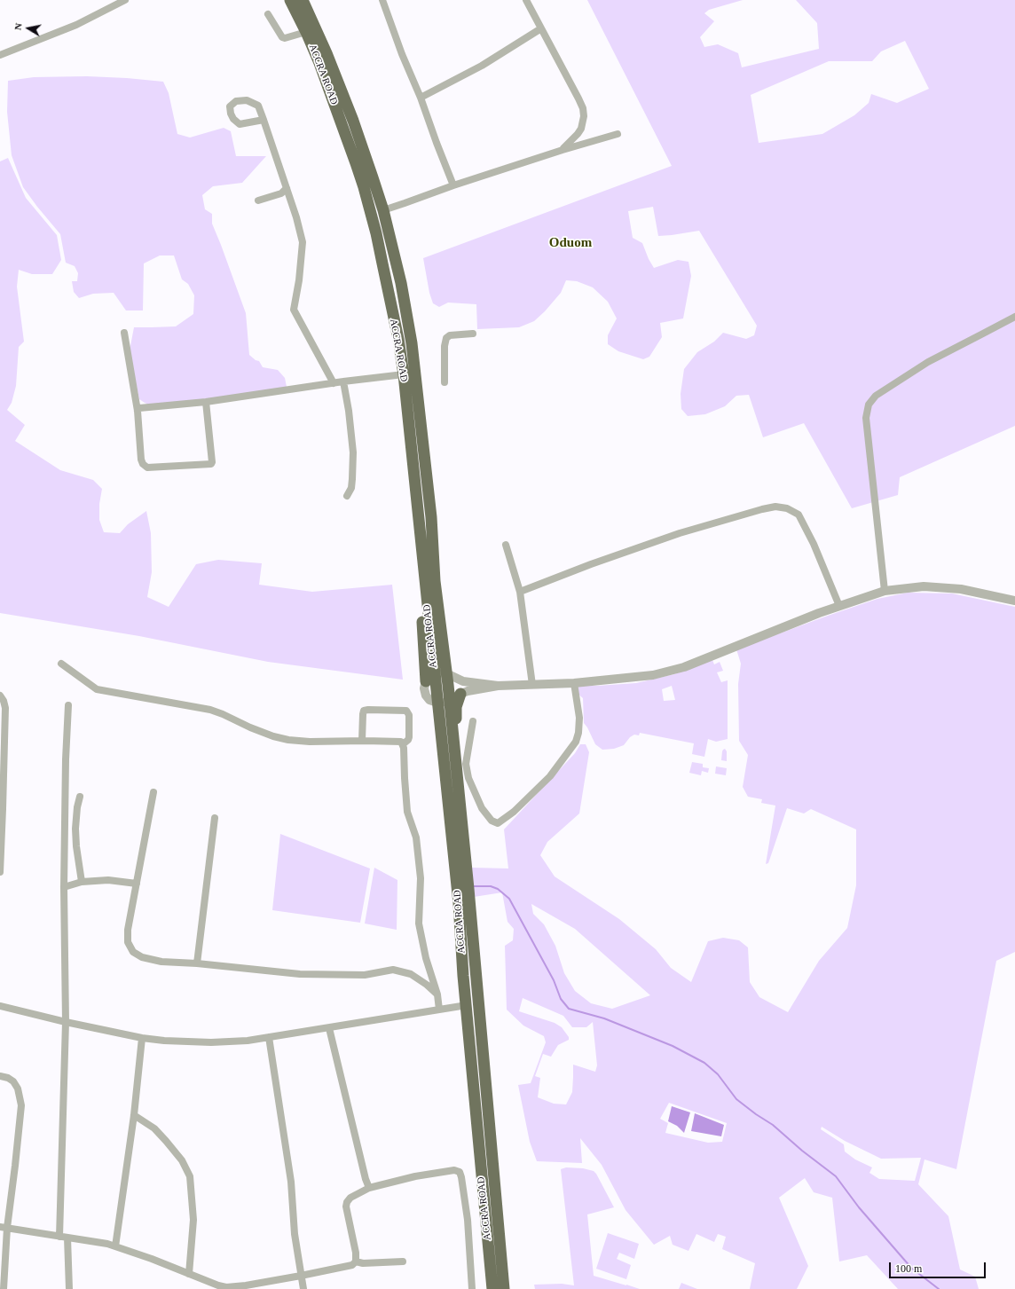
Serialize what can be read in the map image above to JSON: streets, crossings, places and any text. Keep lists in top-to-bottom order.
{
  "streets": {
    "highway": ["ACCRA ROAD"]
  },
  "districts": ["Oduom"],
  "scale_bar": "100 m",
  "north": "left"
}
